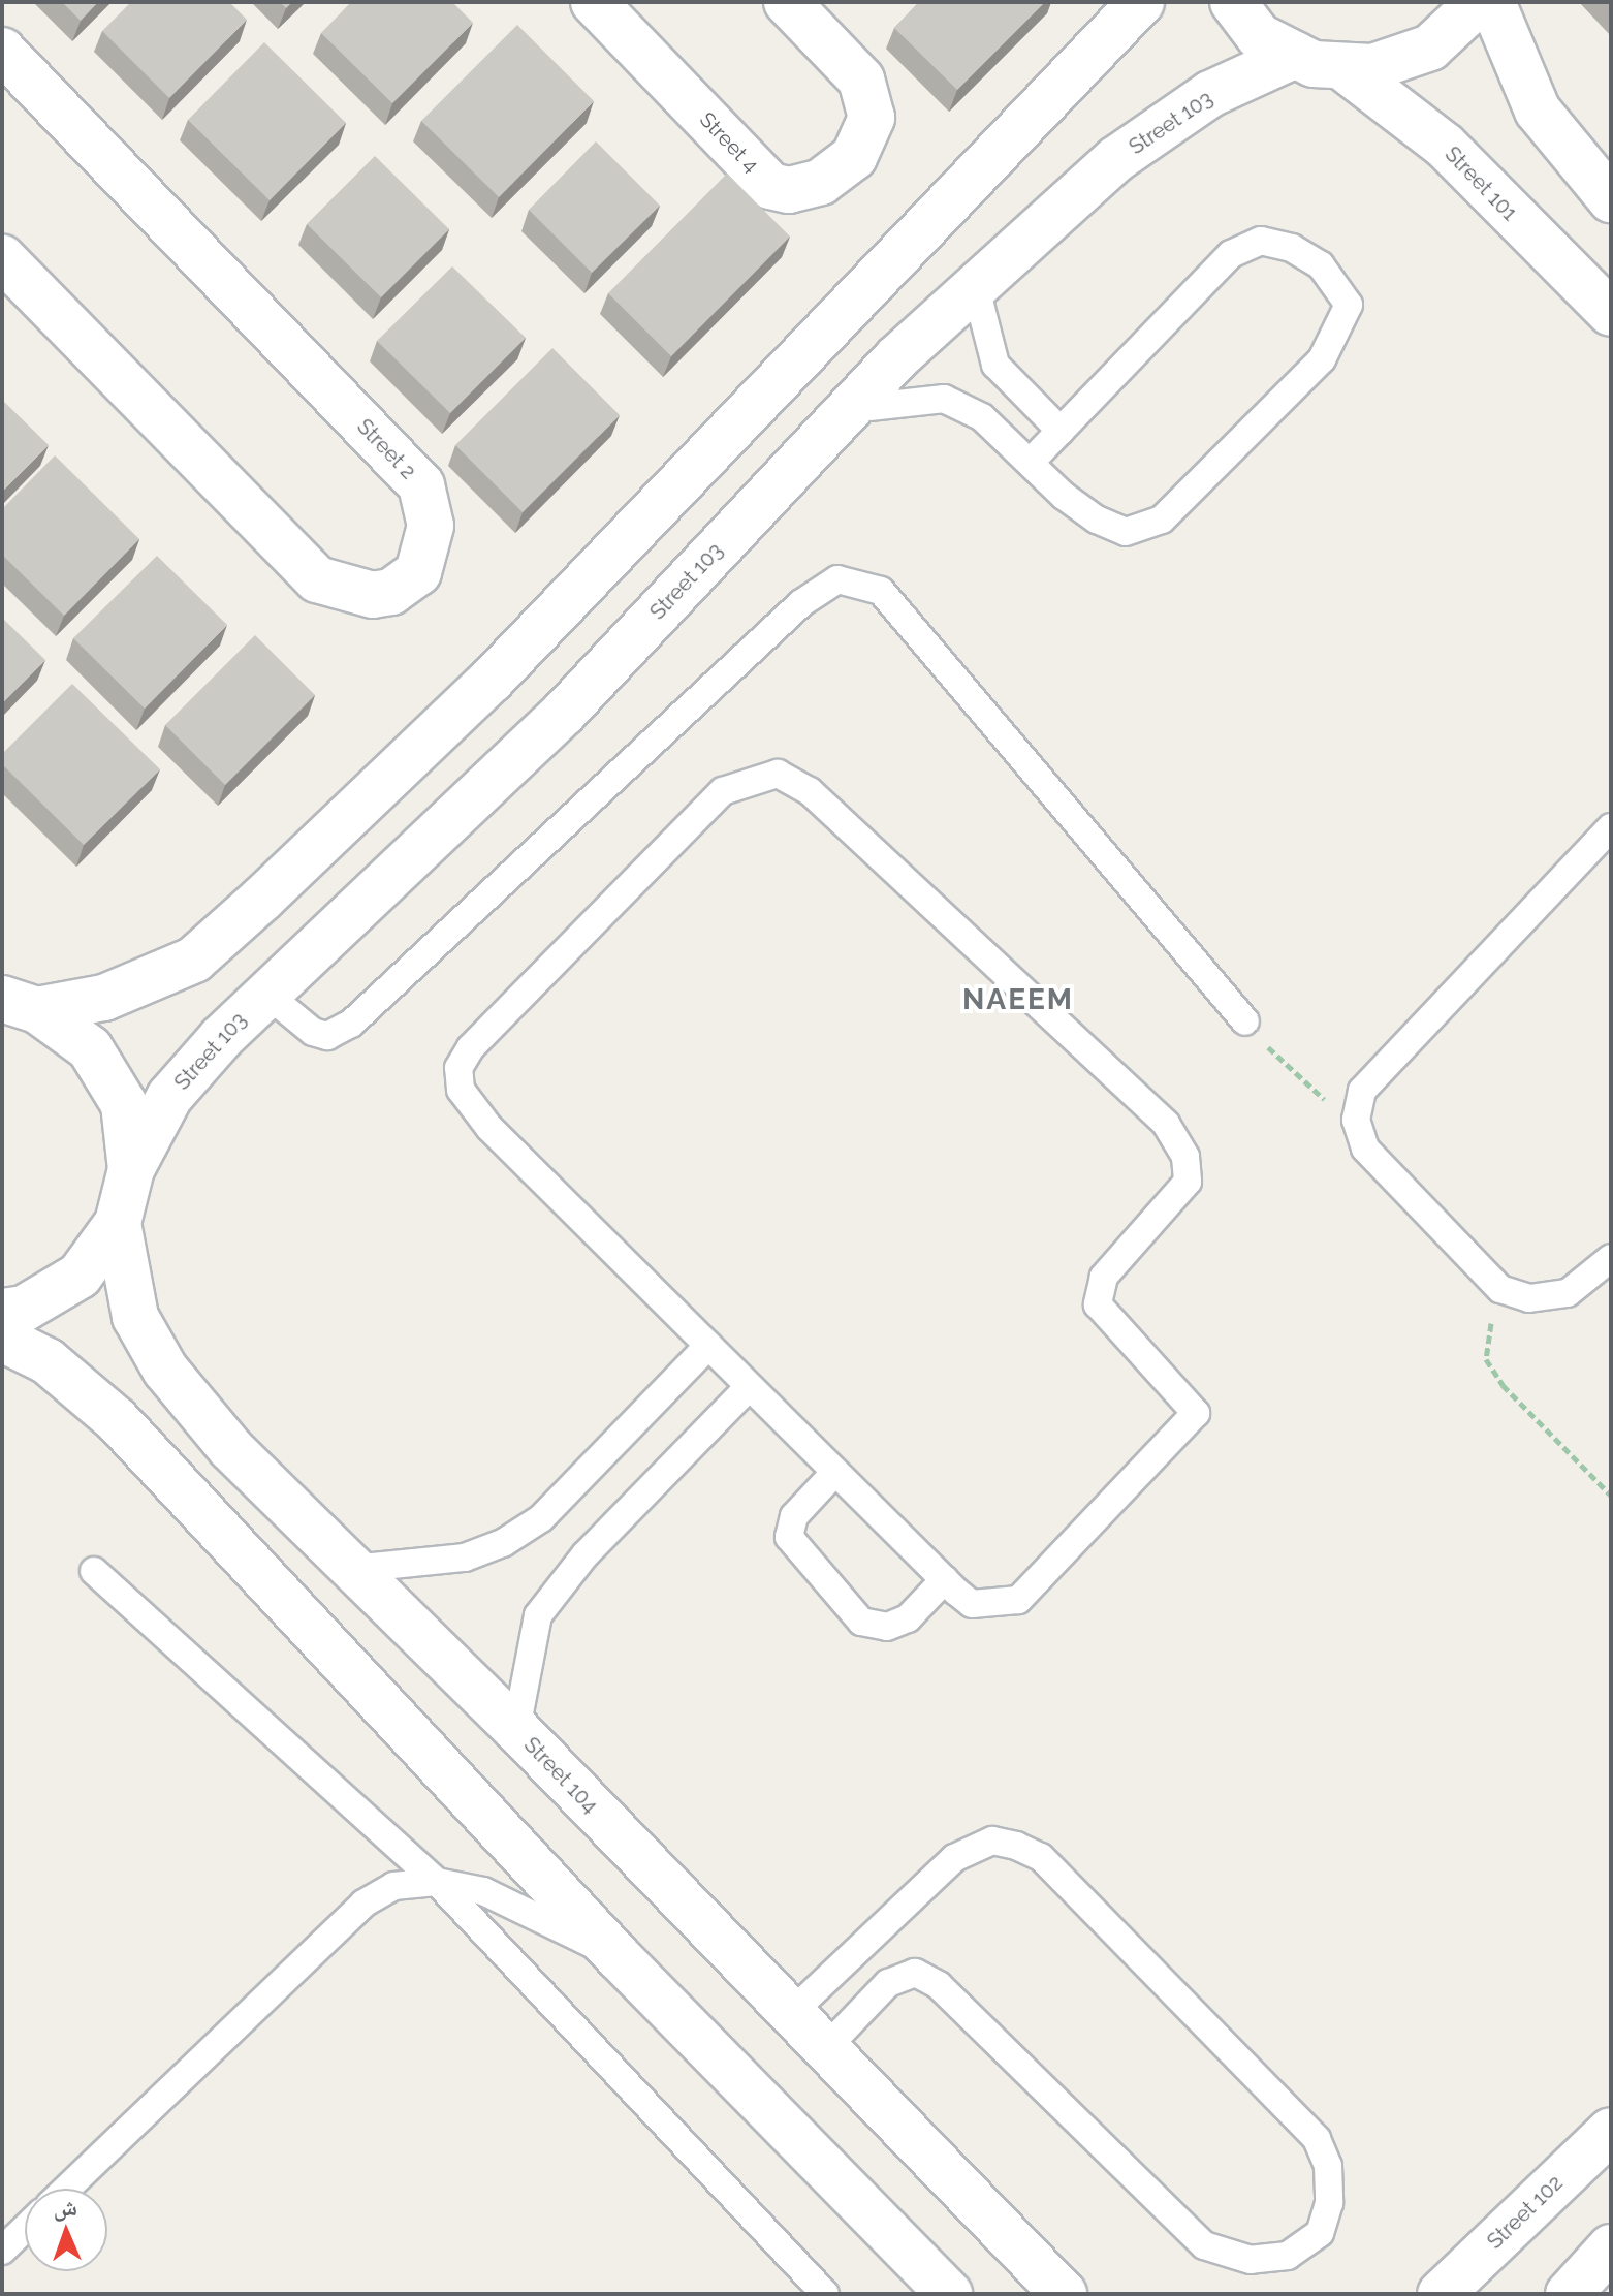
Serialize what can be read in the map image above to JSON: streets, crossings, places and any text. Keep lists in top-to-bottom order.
{
  "streets": {
    "street": [
      "Street 103",
      "Street 4",
      "Street 101",
      "Street 2",
      "Street 104",
      "Street 102"
    ]
  },
  "districts": ["NAEEM"],
  "north": "top"
}
